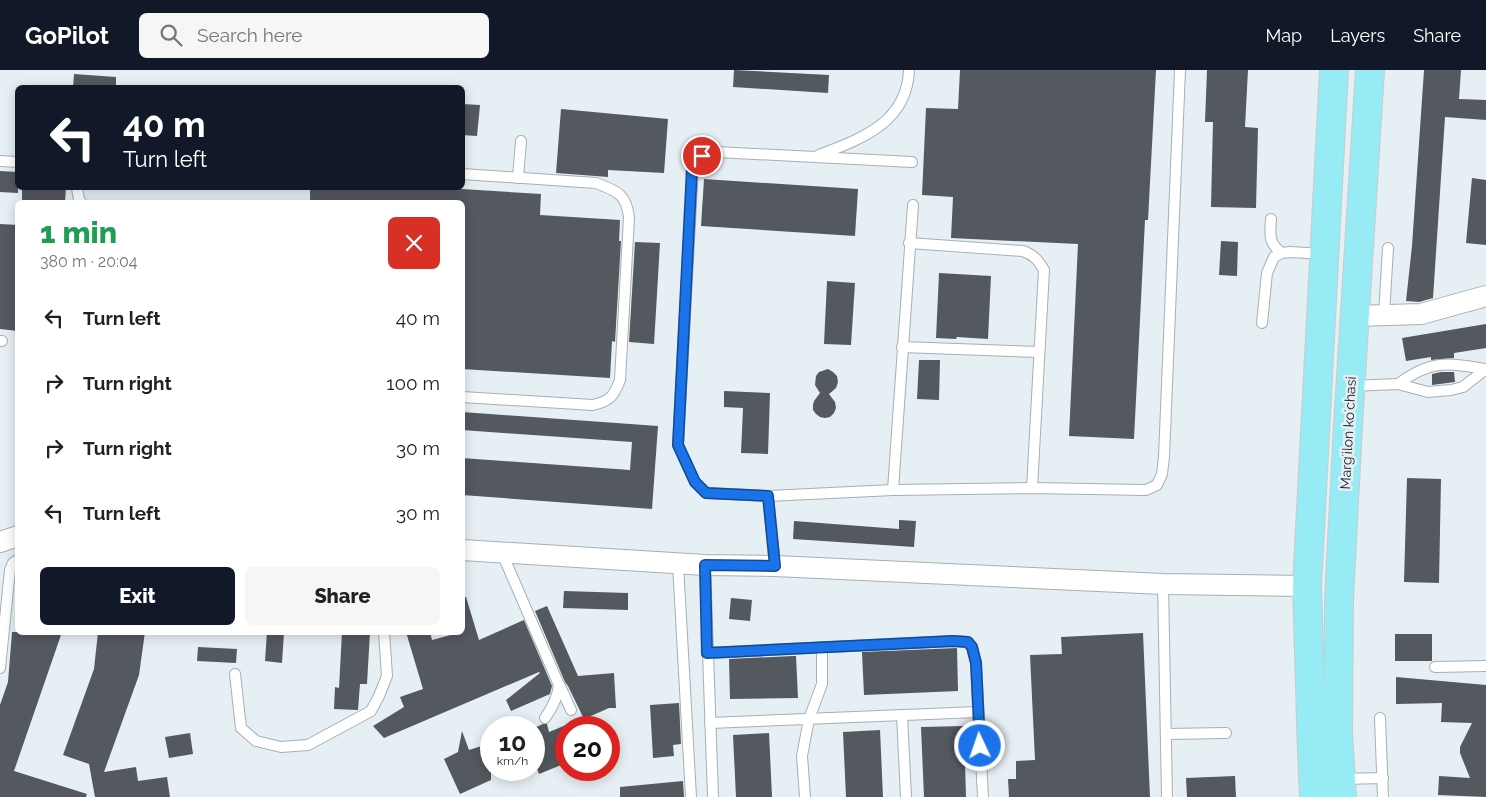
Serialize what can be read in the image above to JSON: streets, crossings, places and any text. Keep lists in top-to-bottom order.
{
  "streets": {
    "main road": ["Margʻilon koʻchasi"]
  },
  "page": {
    "header": "GoPilot",
    "search": "Search here",
    "nav": ["Map", "Layers", "Share"],
    "turn": ["40 m", "Turn left"],
    "heading": ["1 min", "380 m · 20:04"],
    "list": [
      {
        "name": "Turn left",
        "value": "40 m"
      },
      {
        "name": "Turn right",
        "value": "100 m"
      },
      {
        "name": "Turn right",
        "value": "30 m"
      },
      {
        "name": "Turn left",
        "value": "30 m"
      }
    ],
    "buttons": ["Exit", "Share"],
    "speed": "10 km/h",
    "limit": "20"
  }
}
